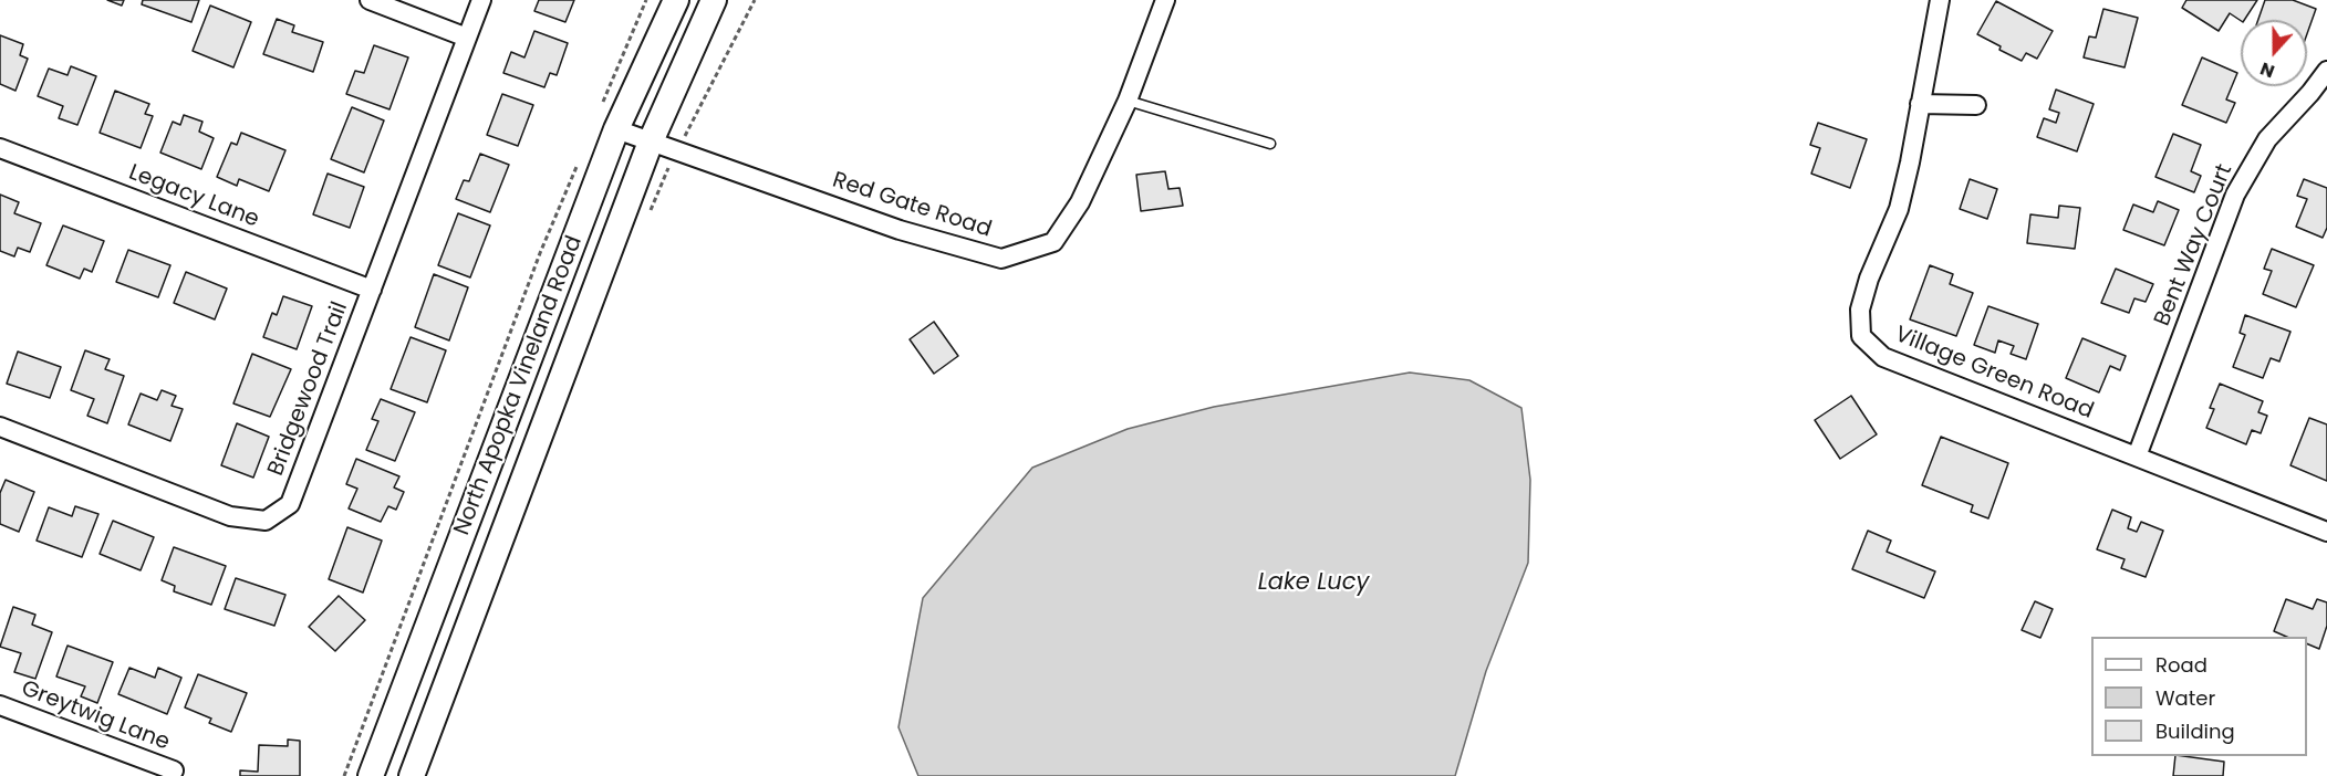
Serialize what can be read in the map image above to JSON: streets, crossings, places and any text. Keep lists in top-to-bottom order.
{
  "streets": {
    "street": [
      "Legacy Lane",
      "Red Gate Road",
      "Bent Way Court",
      "Village Green Road",
      "North Apopka Vineland Road",
      "Bridgewood Trail",
      "Greytwig Lane"
    ]
  },
  "crossings": [
    ["Legacy Lane", "Bridgewood Trail"],
    ["Red Gate Road", "North Apopka Vineland Road"],
    ["Bent Way Court", "Village Green Road"]
  ],
  "water": ["Lake Lucy"],
  "legend": ["Road", "Water", "Building"],
  "north": "bottom"
}
